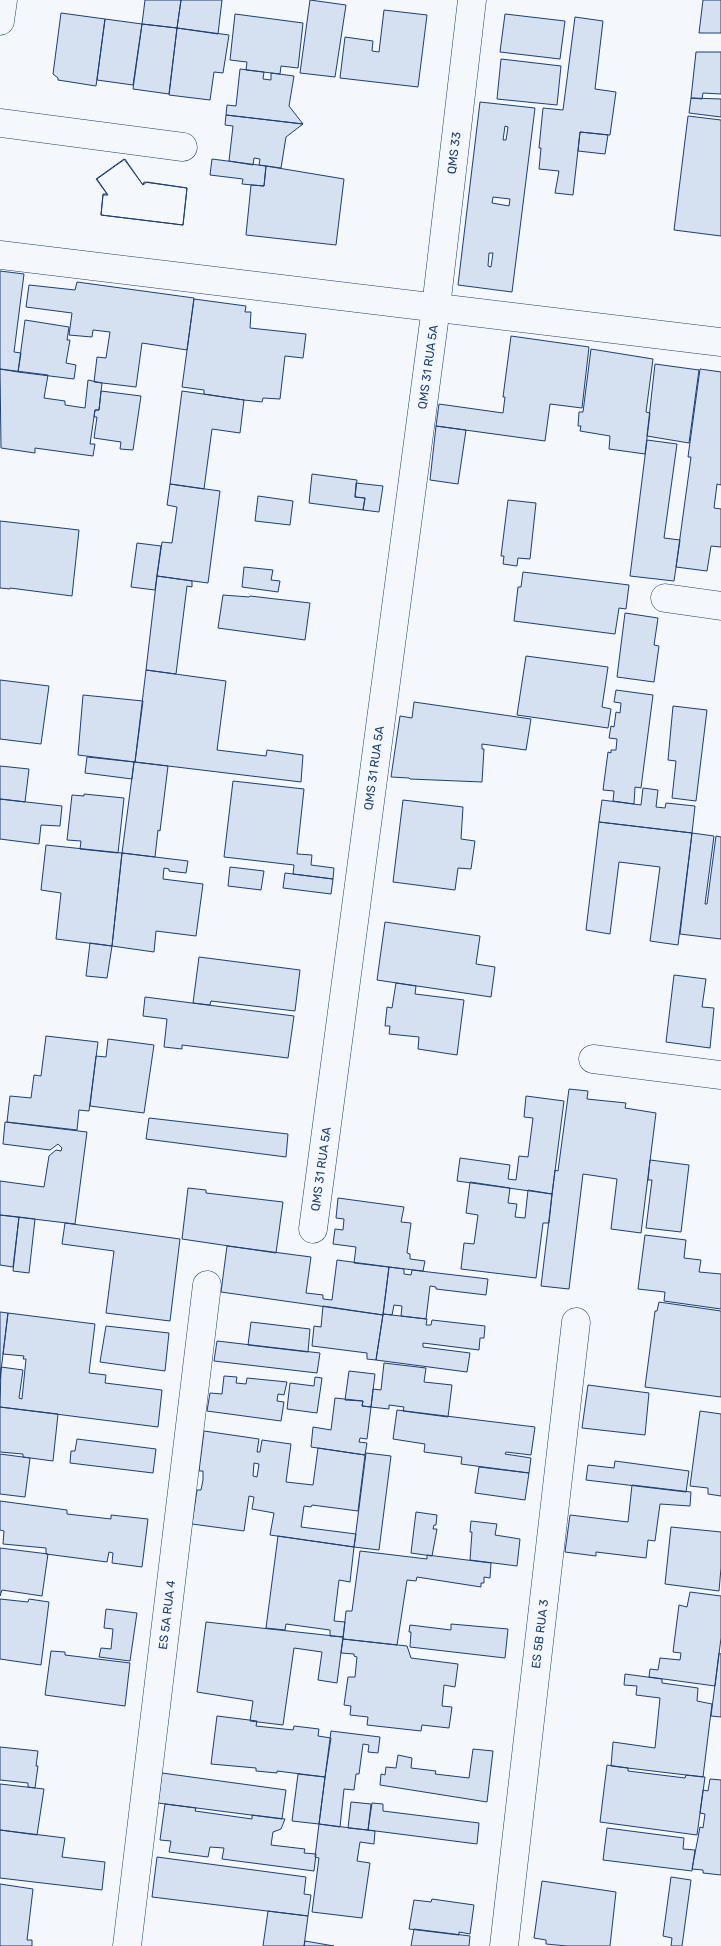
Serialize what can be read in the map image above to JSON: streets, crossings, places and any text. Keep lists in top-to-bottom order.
{
  "streets": {
    "street": [
      "QMS 33",
      "QMS 31 RUA 5A",
      "ES 5A RUA 4",
      "ES 5B RUA 3"
    ]
  },
  "crossings": [
    ["QMS 33", "QMS 31 RUA 5A"]
  ]
}
